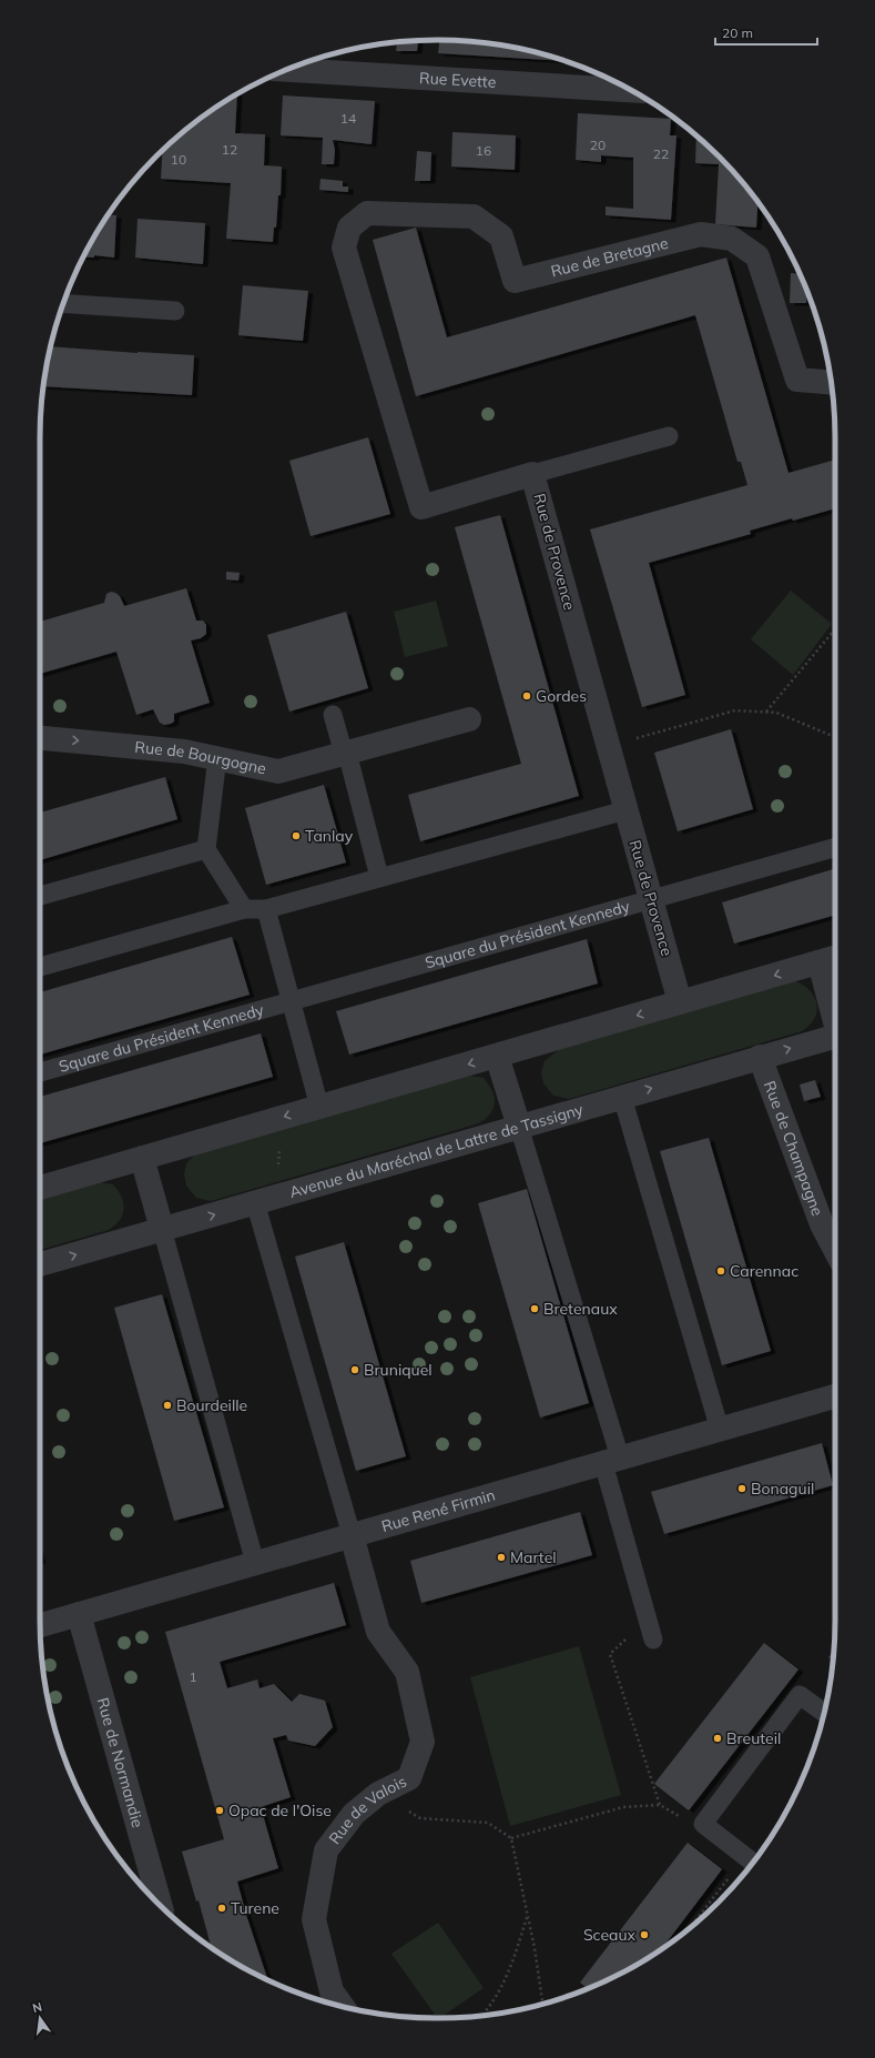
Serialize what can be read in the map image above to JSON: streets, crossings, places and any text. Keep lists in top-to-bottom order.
{
  "streets": {
    "street": [
      "Rue Evette",
      "Rue de Bretagne",
      "Rue de Provence",
      "Rue de Bourgogne",
      "Rue de Champagne",
      "Avenue du Maréchal de Lattre de Tassigny",
      "Rue René Firmin",
      "Rue de Normandie",
      "Rue de Valois"
    ],
    "lane": ["Square du Président Kennedy"]
  },
  "crossings": [
    ["Rue de Bretagne", "Rue de Provence"],
    ["Rue de Provence", "Square du Président Kennedy"],
    ["Rue de Champagne", "Avenue du Maréchal de Lattre de Tassigny"],
    ["Rue René Firmin", "Rue de Normandie"],
    ["Rue René Firmin", "Rue de Valois"]
  ],
  "one_way": ["Rue de Bourgogne"],
  "places": [
    "Gordes",
    "Tanlay",
    "Carennac",
    "Bretenaux",
    "Bruniquel",
    "Bourdeille",
    "Bonaguil",
    "Martel",
    "Breuteil",
    "Opac de l'Oise",
    "Turene",
    "Sceaux"
  ],
  "house_numbers": [
    "14",
    "20",
    "12",
    "16",
    "22",
    "10",
    "1"
  ],
  "scale_bar": "20 m",
  "north": "top"
}
